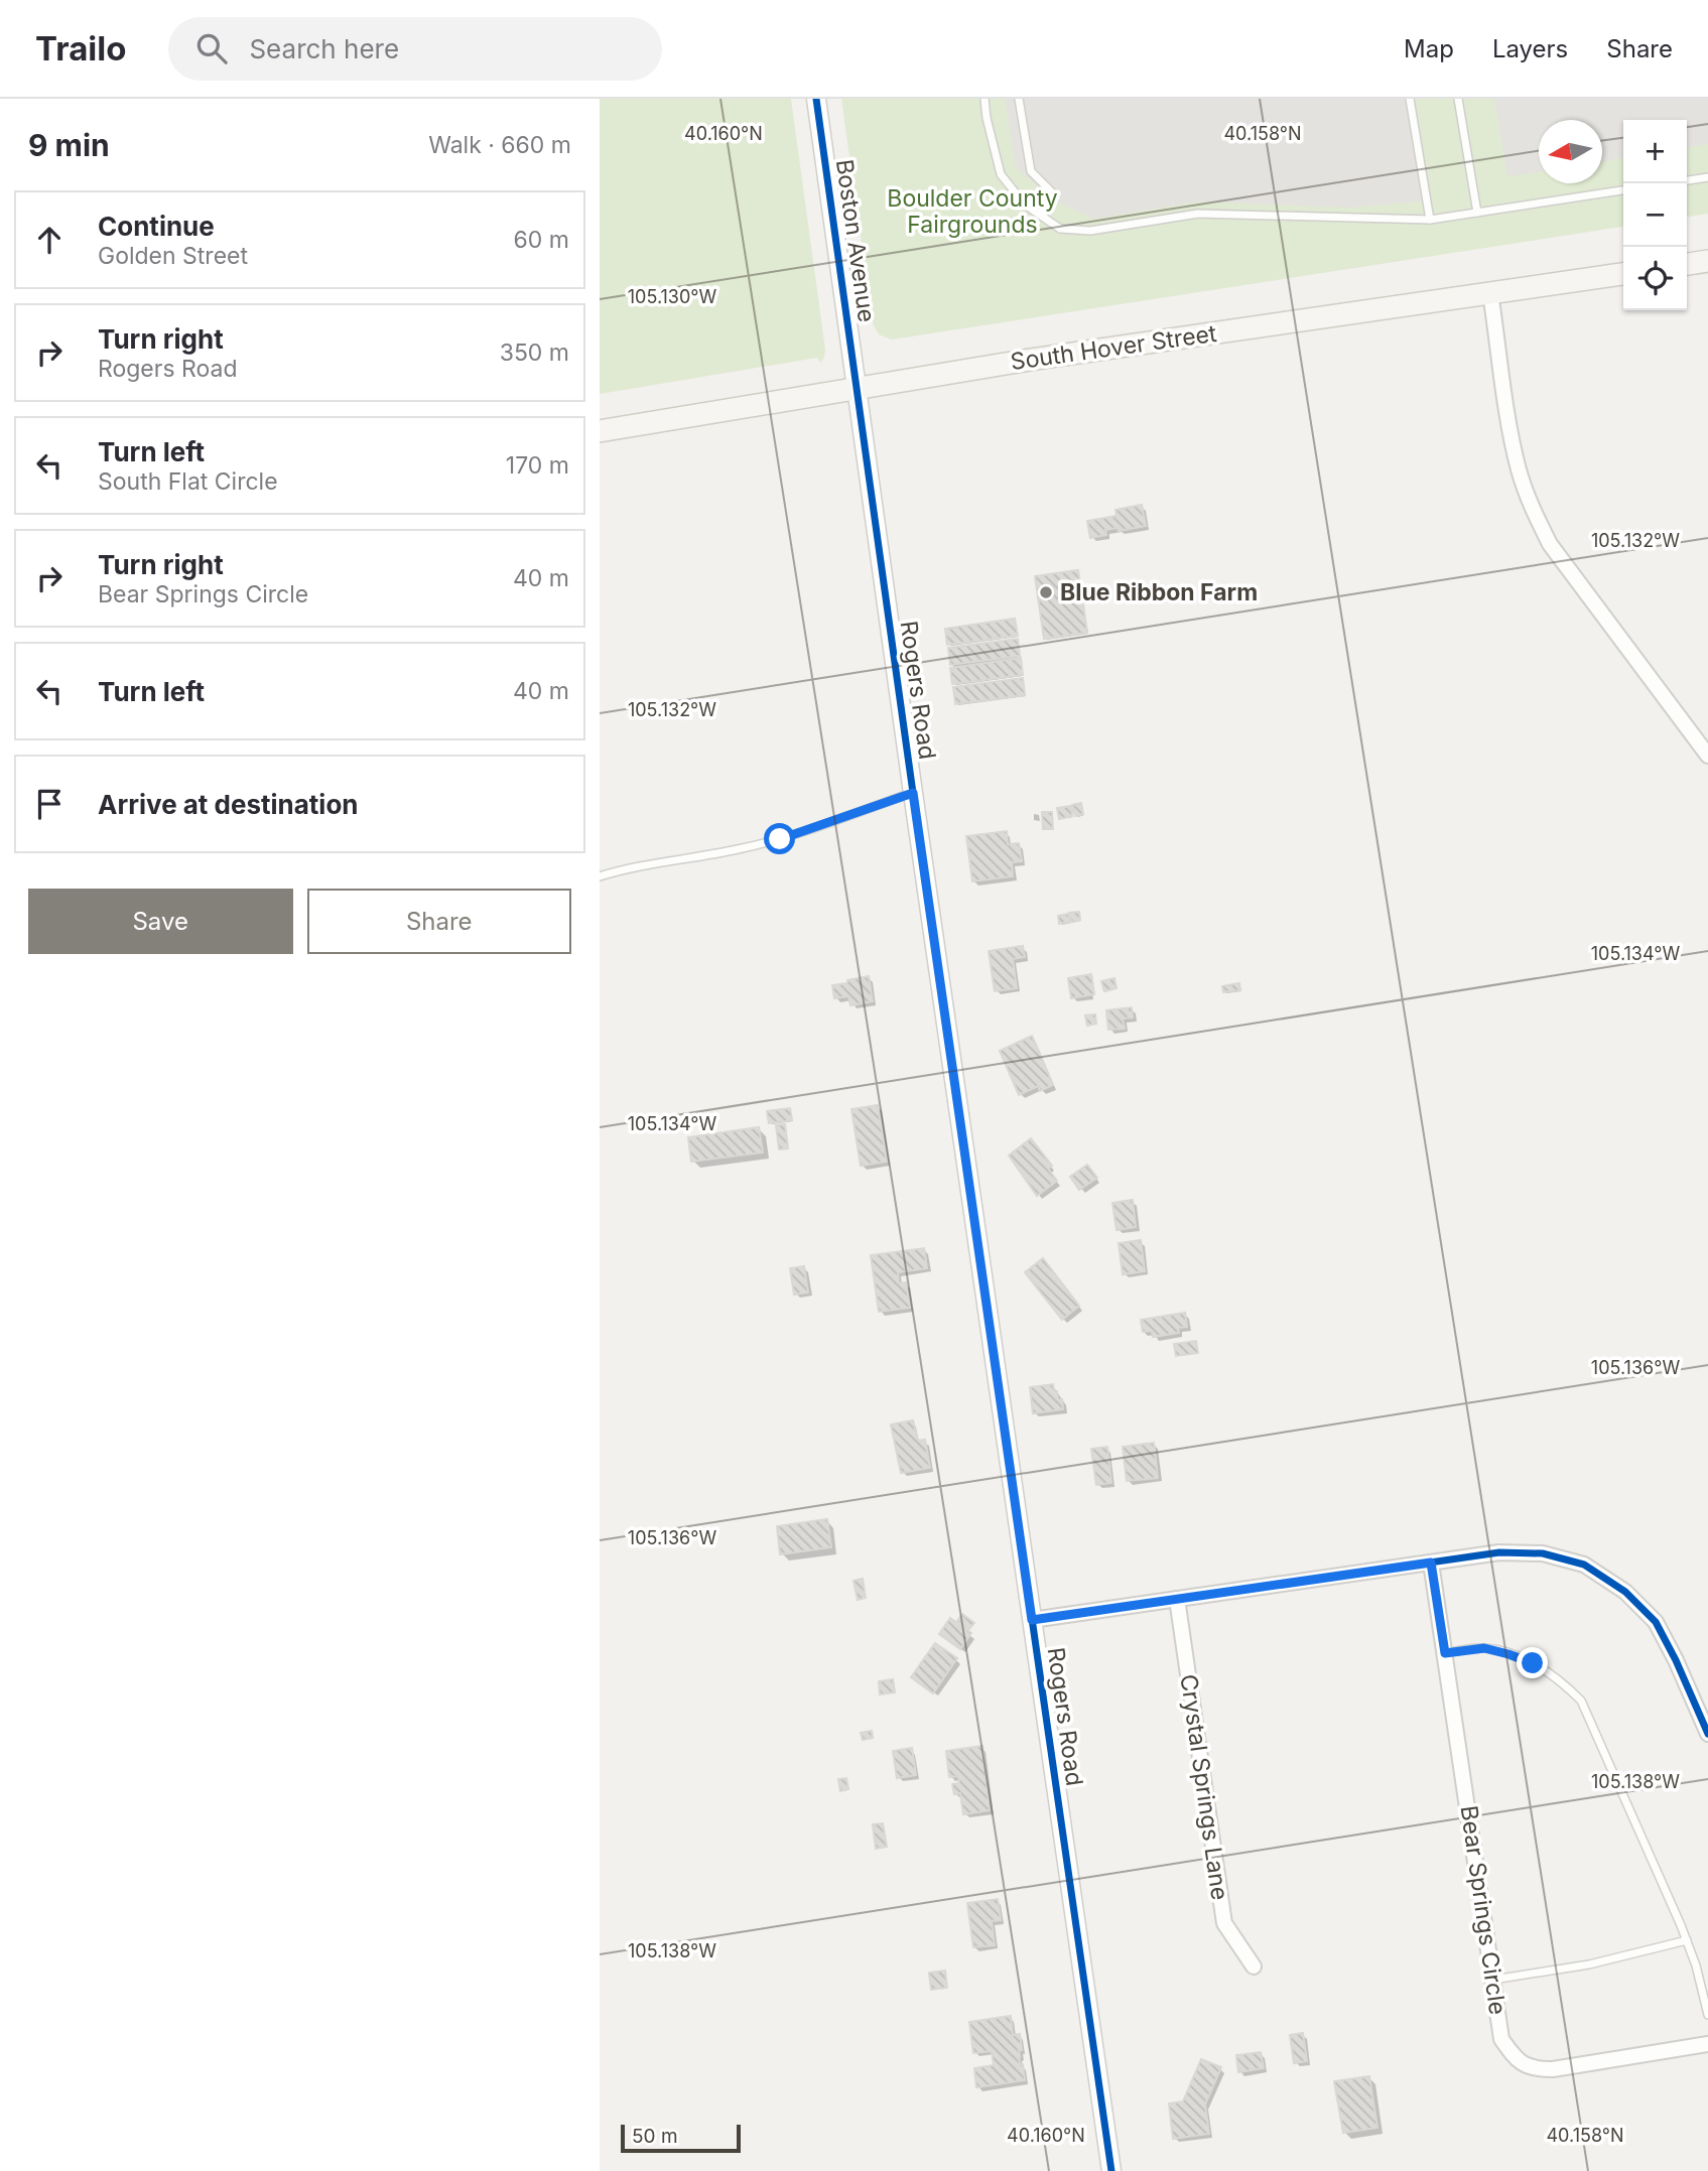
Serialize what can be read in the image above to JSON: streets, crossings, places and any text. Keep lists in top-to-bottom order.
{
  "streets": {
    "main road": ["South Hover Street"],
    "street": [
      "Boston Avenue",
      "Rogers Road",
      "Crystal Springs Lane",
      "Bear Springs Circle"
    ]
  },
  "crossings": [
    ["Boston Avenue", "South Hover Street"],
    ["Boston Avenue", "Rogers Road"],
    ["South Hover Street", "Rogers Road"]
  ],
  "parks": ["Boulder County Fairgrounds"],
  "places": ["Blue Ribbon Farm"],
  "scale_bar": "50 m",
  "north": "left",
  "page": {
    "header": "Trailo",
    "search": "Search here",
    "nav": ["Map", "Layers", "Share"],
    "heading": ["9 min", "Walk · 660 m"],
    "map_buttons": ["+", "−"],
    "list": [
      ["Continue", "Golden Street", "60 m"],
      ["Turn right", "Rogers Road", "350 m"],
      ["Turn left", "South Flat Circle", "170 m"],
      ["Turn right", "Bear Springs Circle", "40 m"],
      ["Turn left", "40 m"],
      "Arrive at destination"
    ],
    "buttons": ["Save", "Share"],
    "scale": "50 m"
  },
  "coordinates": [
    "40.160°N",
    "40.158°N",
    "105.130°W",
    "105.132°W",
    "105.134°W",
    "105.136°W",
    "105.138°W"
  ]
}
